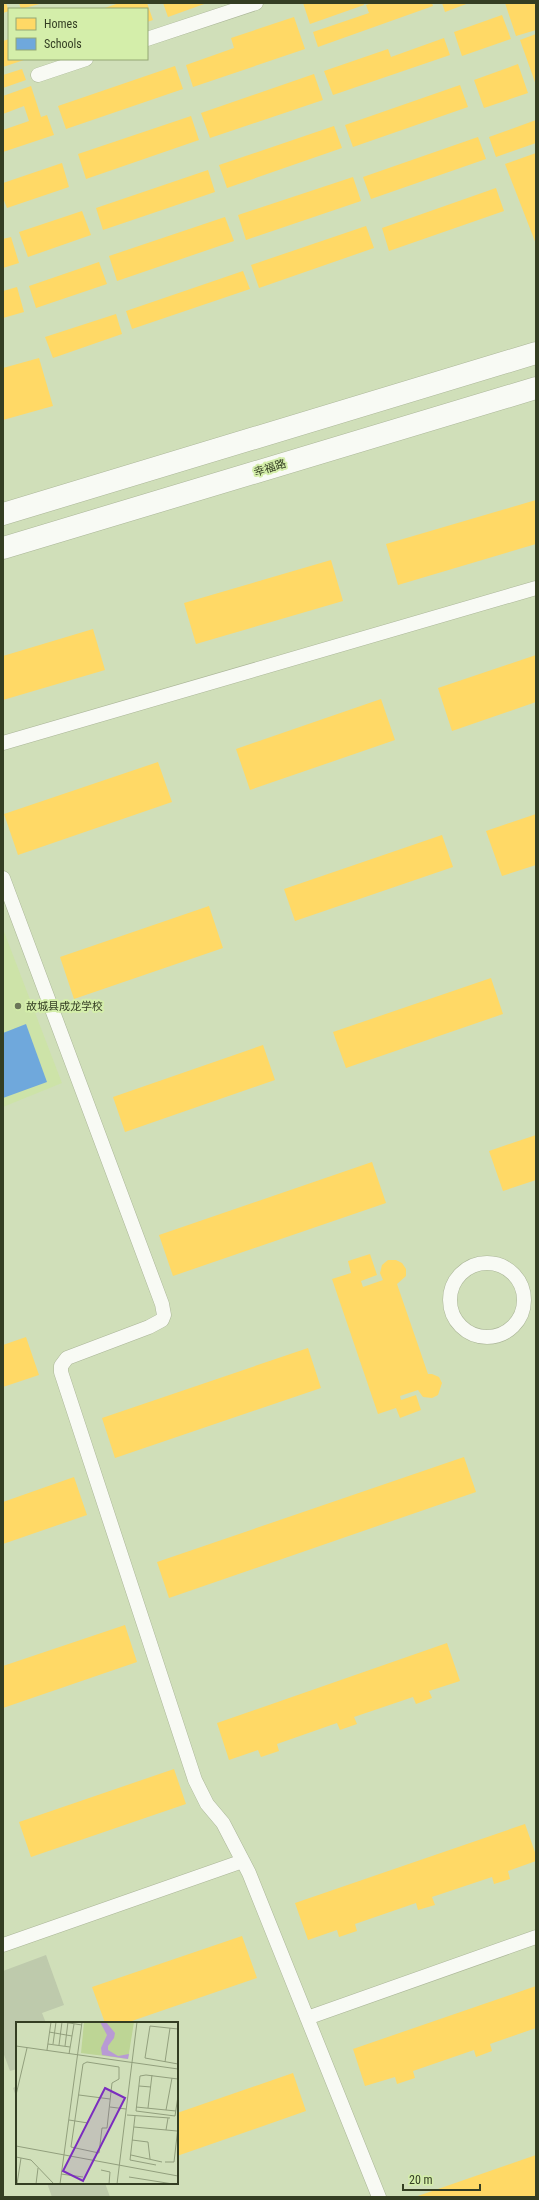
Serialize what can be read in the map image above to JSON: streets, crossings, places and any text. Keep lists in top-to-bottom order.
{
  "streets": {
    "street": ["幸福路"]
  },
  "places": ["故城县成龙学校"],
  "legend": ["Homes", "Schools"],
  "scale_bar": "20 m"
}
